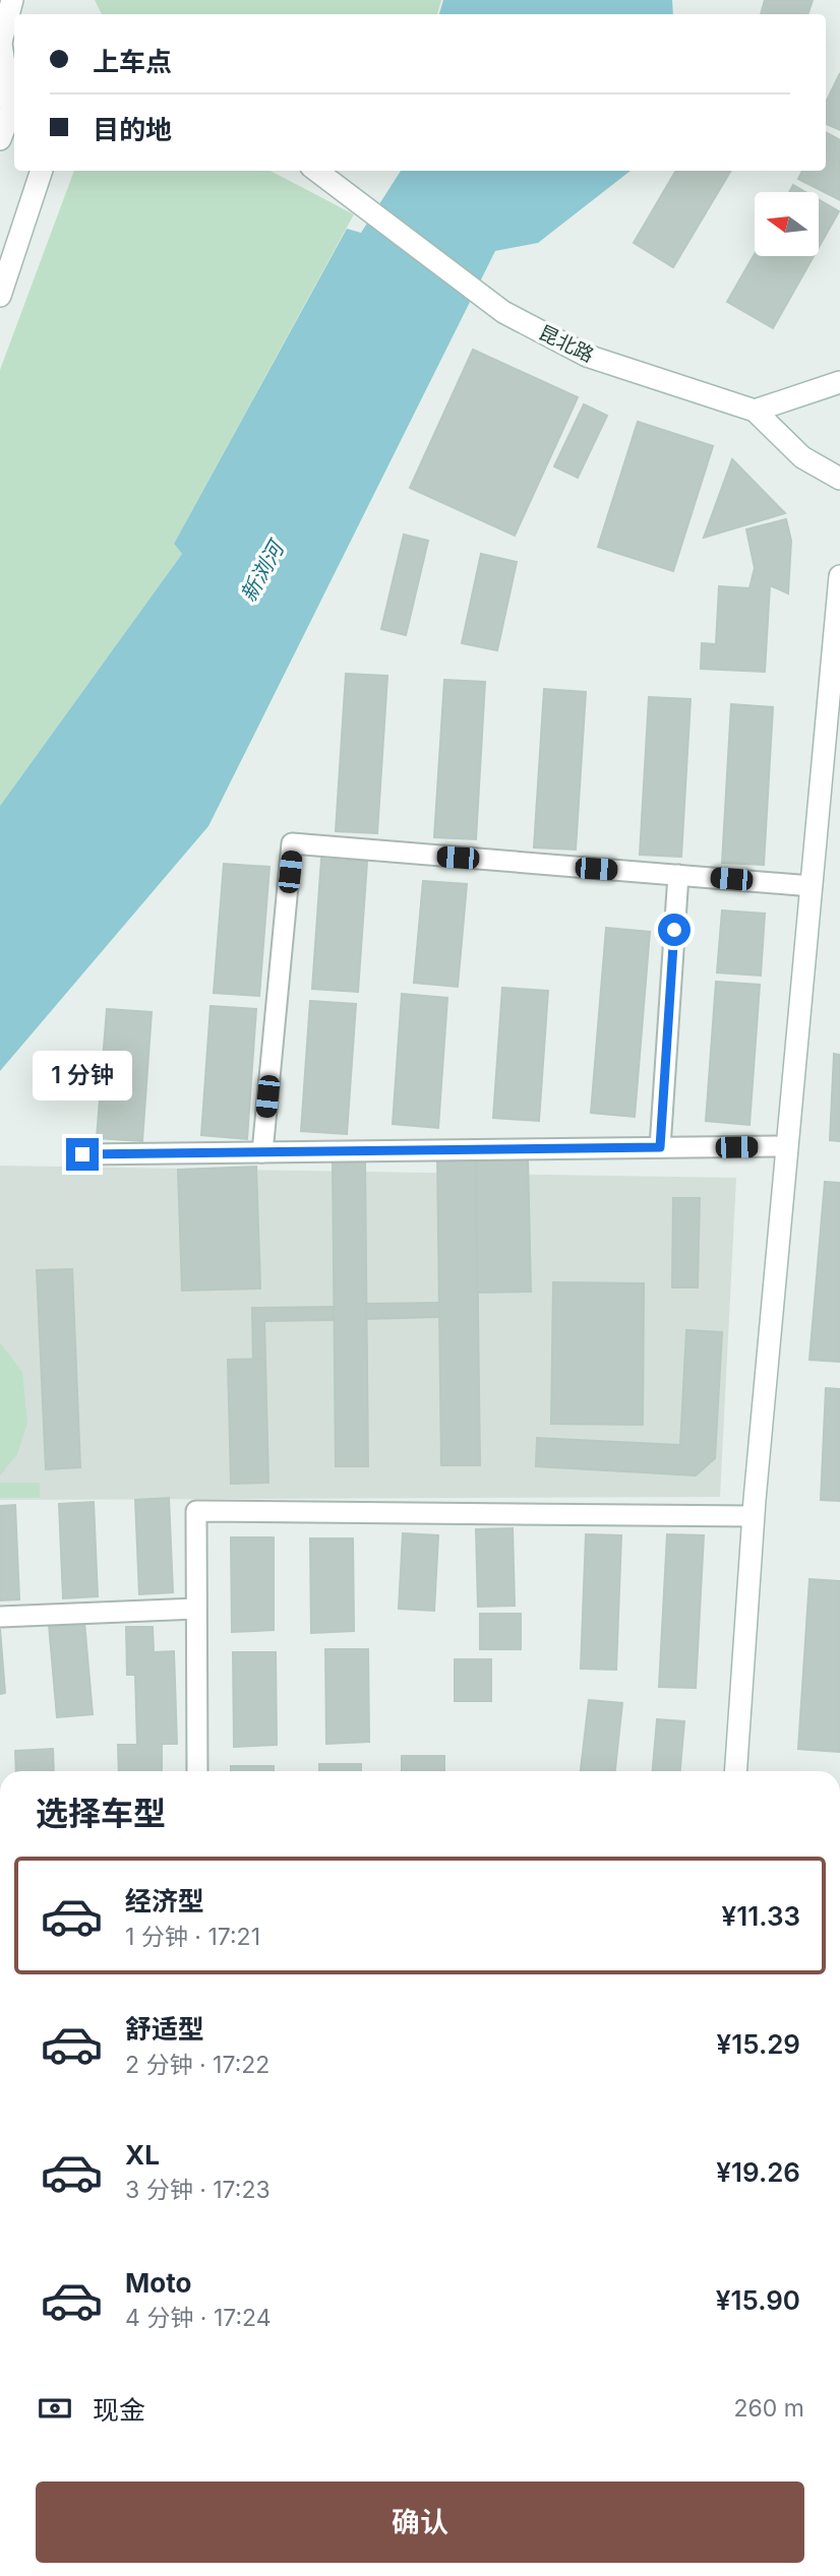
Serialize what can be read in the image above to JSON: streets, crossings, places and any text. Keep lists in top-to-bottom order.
{
  "streets": {
    "street": ["昆北路"]
  },
  "water": ["新浏河"],
  "north": "left",
  "page": {
    "banner": ["上车点", "目的地"],
    "bubble": "1 分钟",
    "heading": "选择车型",
    "list": [
      {
        "name": "经济型",
        "note": "1 分钟 · 17:21",
        "value": "¥11.33"
      },
      {
        "name": "舒适型",
        "note": "2 分钟 · 17:22",
        "value": "¥15.29"
      },
      {
        "name": "XL",
        "note": "3 分钟 · 17:23",
        "value": "¥19.26"
      },
      {
        "name": "Moto",
        "note": "4 分钟 · 17:24",
        "value": "¥15.90"
      }
    ],
    "pay": ["现金", "260 m"],
    "buttons": "确认"
  }
}
